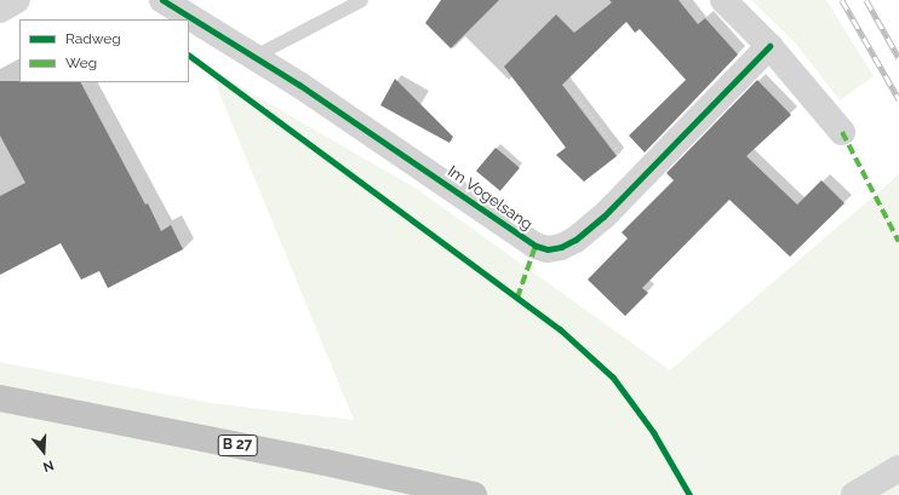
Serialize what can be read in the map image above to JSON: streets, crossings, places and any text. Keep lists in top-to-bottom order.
{
  "streets": {
    "highway": ["B 27"],
    "street": ["Im Vogelsang"]
  },
  "legend": ["Radweg", "Weg"],
  "north": "bottom"
}
